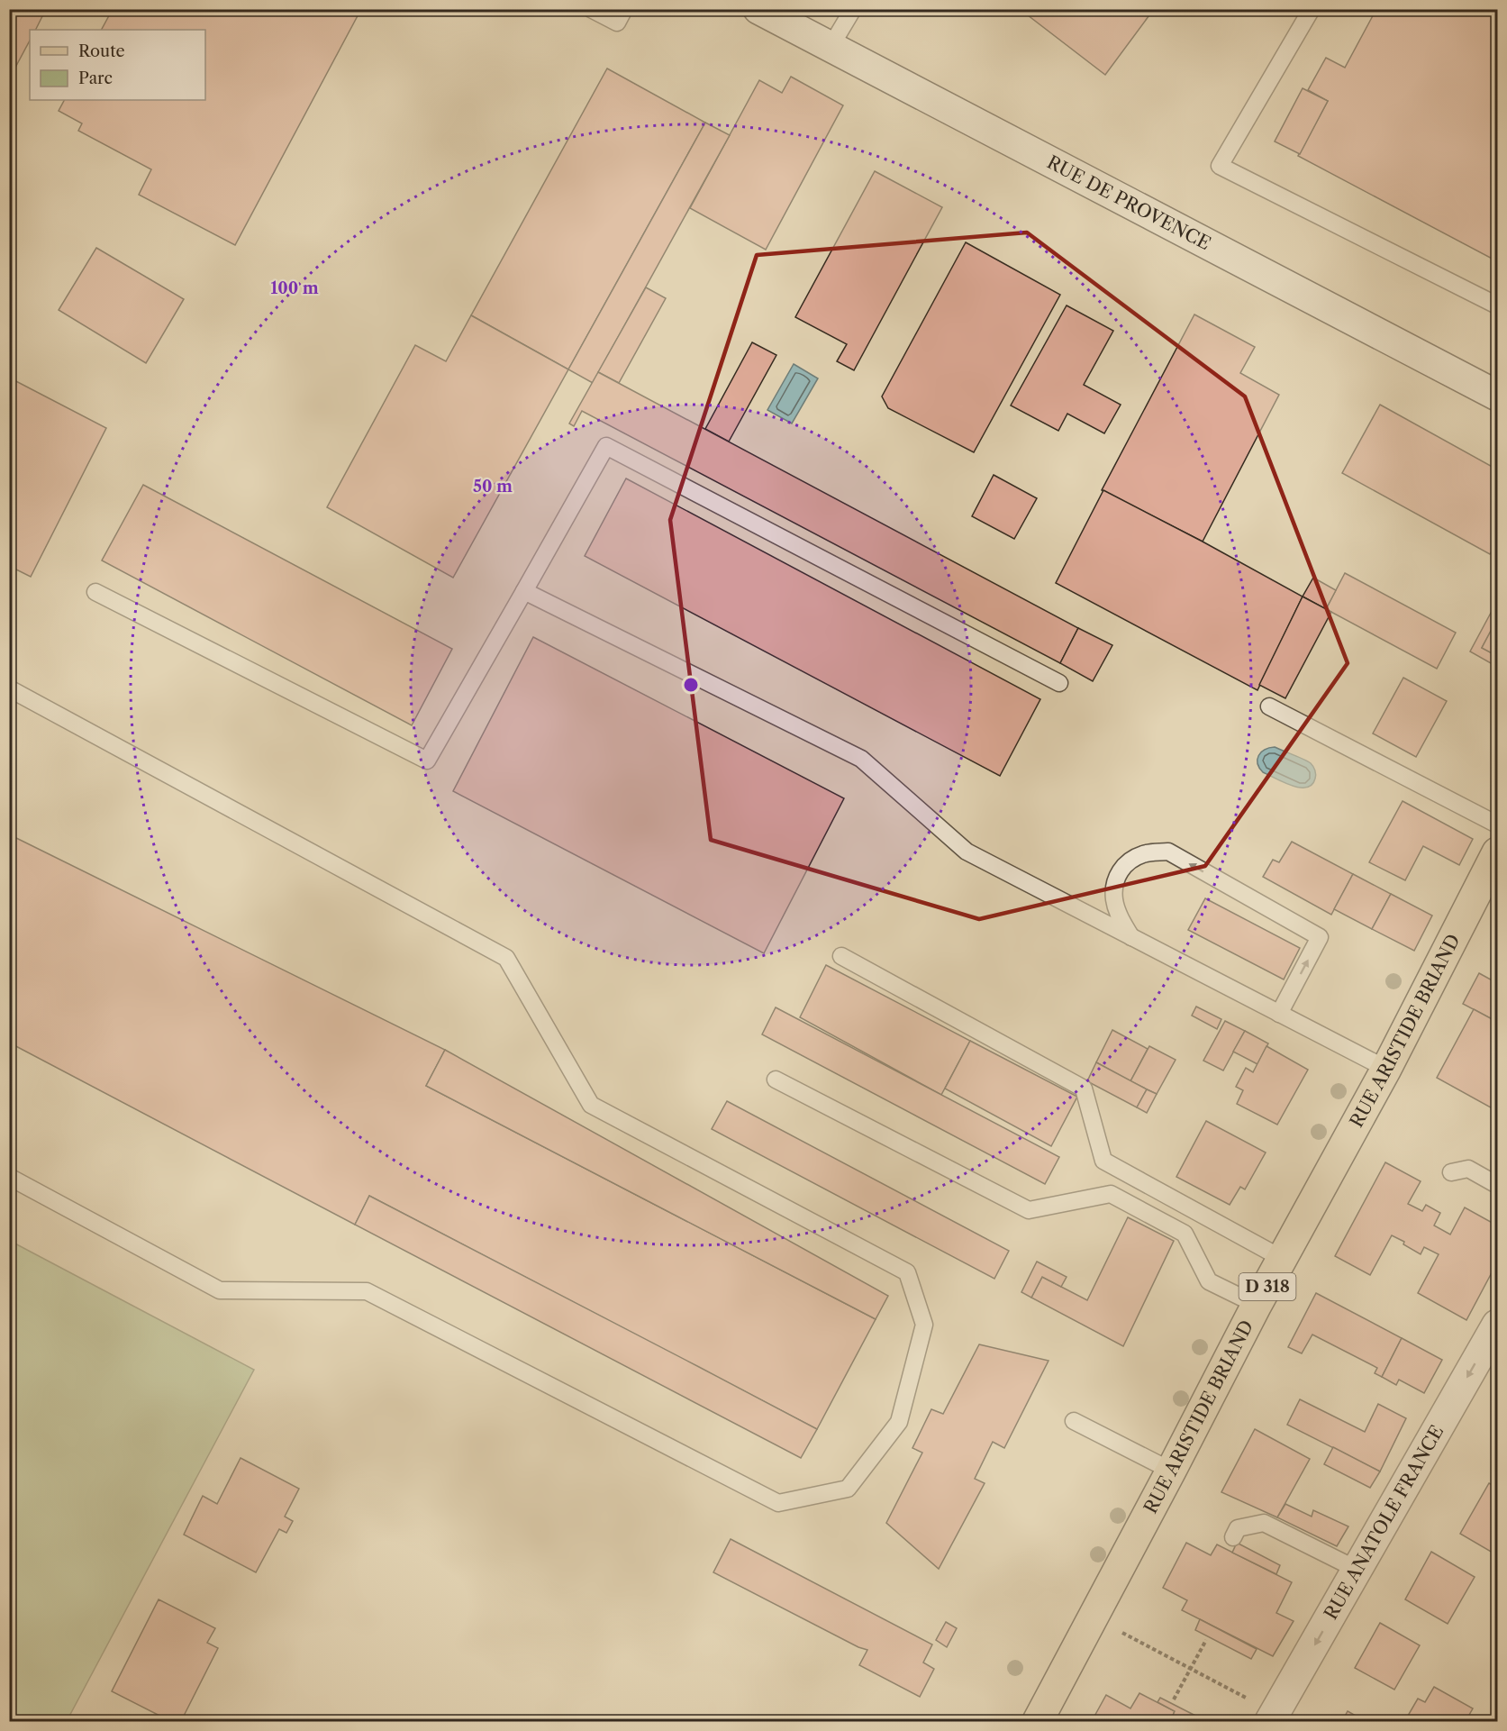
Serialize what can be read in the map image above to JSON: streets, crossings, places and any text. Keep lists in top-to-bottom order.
{
  "streets": {
    "main road": [
      "RUE DE PROVENCE",
      "RUE ARISTIDE BRIAND",
      "D 318",
      "RUE ANATOLE FRANCE"
    ]
  },
  "one_way": ["RUE ANATOLE FRANCE"],
  "legend": ["Route", "Parc"],
  "rings": ["100 m", "50 m"]
}
